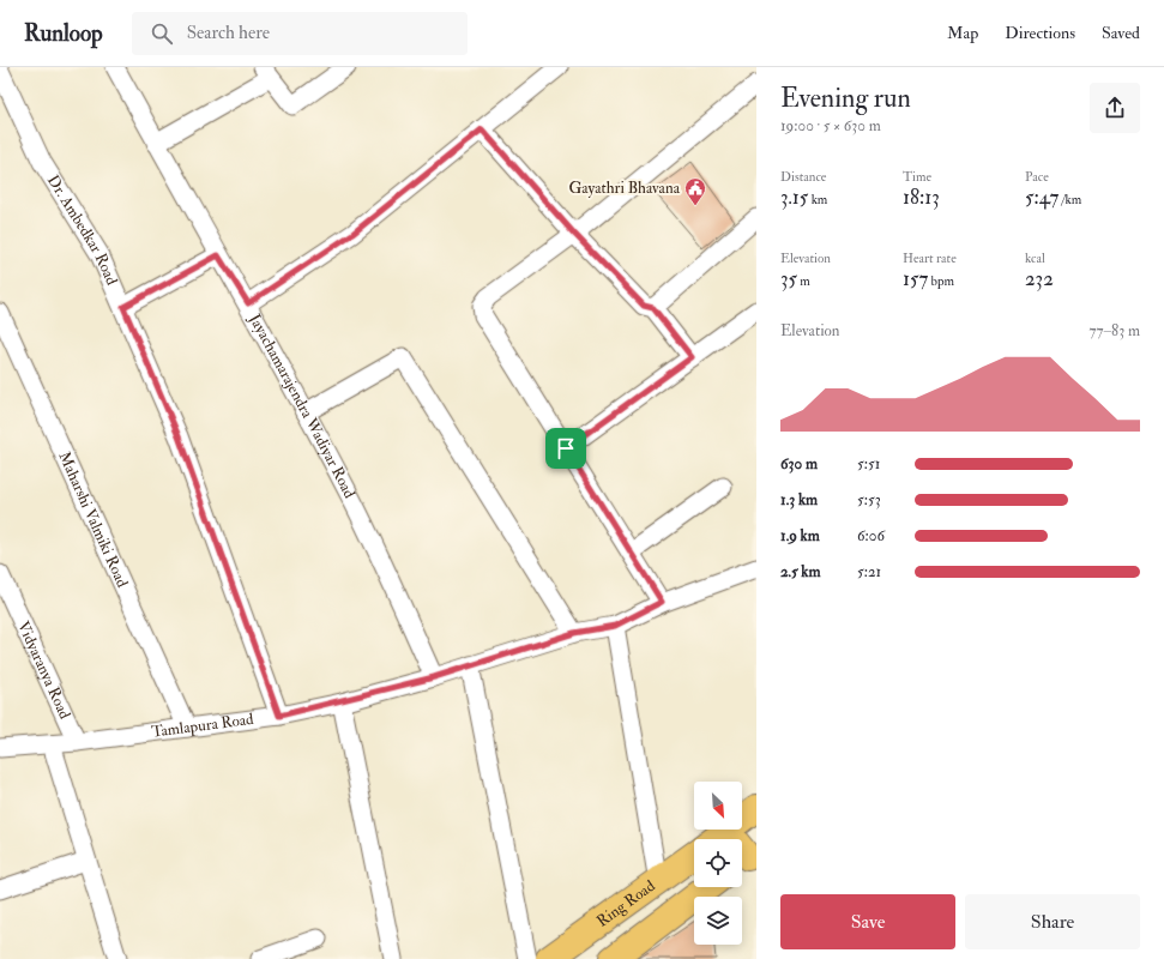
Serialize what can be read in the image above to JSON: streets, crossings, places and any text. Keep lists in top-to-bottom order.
{
  "streets": {
    "main road": ["Ring Road"],
    "street": [
      "Dr. Ambedkar Road",
      "Jayachamarajendra Wadiyar Road",
      "Maharshi Valmiki Road",
      "Vidyaranya Road",
      "Tamlapura Road"
    ]
  },
  "crossings": [
    ["Dr. Ambedkar Road", "Tamlapura Road"],
    ["Jayachamarajendra Wadiyar Road", "Tamlapura Road"],
    ["Maharshi Valmiki Road", "Tamlapura Road"],
    ["Vidyaranya Road", "Tamlapura Road"]
  ],
  "places": {
    "public building": ["Gayathri Bhavana"]
  },
  "north": "bottom right",
  "page": {
    "header": "Runloop",
    "search": "Search here",
    "nav": ["Map", "Directions", "Saved"],
    "heading": ["Evening run", "19:00 · 5 × 630 m"],
    "stats": [
      ["Distance", "3.15 km"],
      ["Time", "18:13"],
      ["Pace", "5:47 /km"],
      ["Elevation", "35 m"],
      ["Heart rate", "157 bpm"],
      ["kcal", "232"]
    ],
    "chart": ["Elevation", "77–83 m"],
    "list": [
      {
        "name": "630 m",
        "note": "5:51"
      },
      {
        "name": "1.3 km",
        "note": "5:53"
      },
      {
        "name": "1.9 km",
        "note": "6:06"
      },
      {
        "name": "2.5 km",
        "note": "5:21"
      }
    ],
    "buttons": ["Save", "Share"]
  }
}
